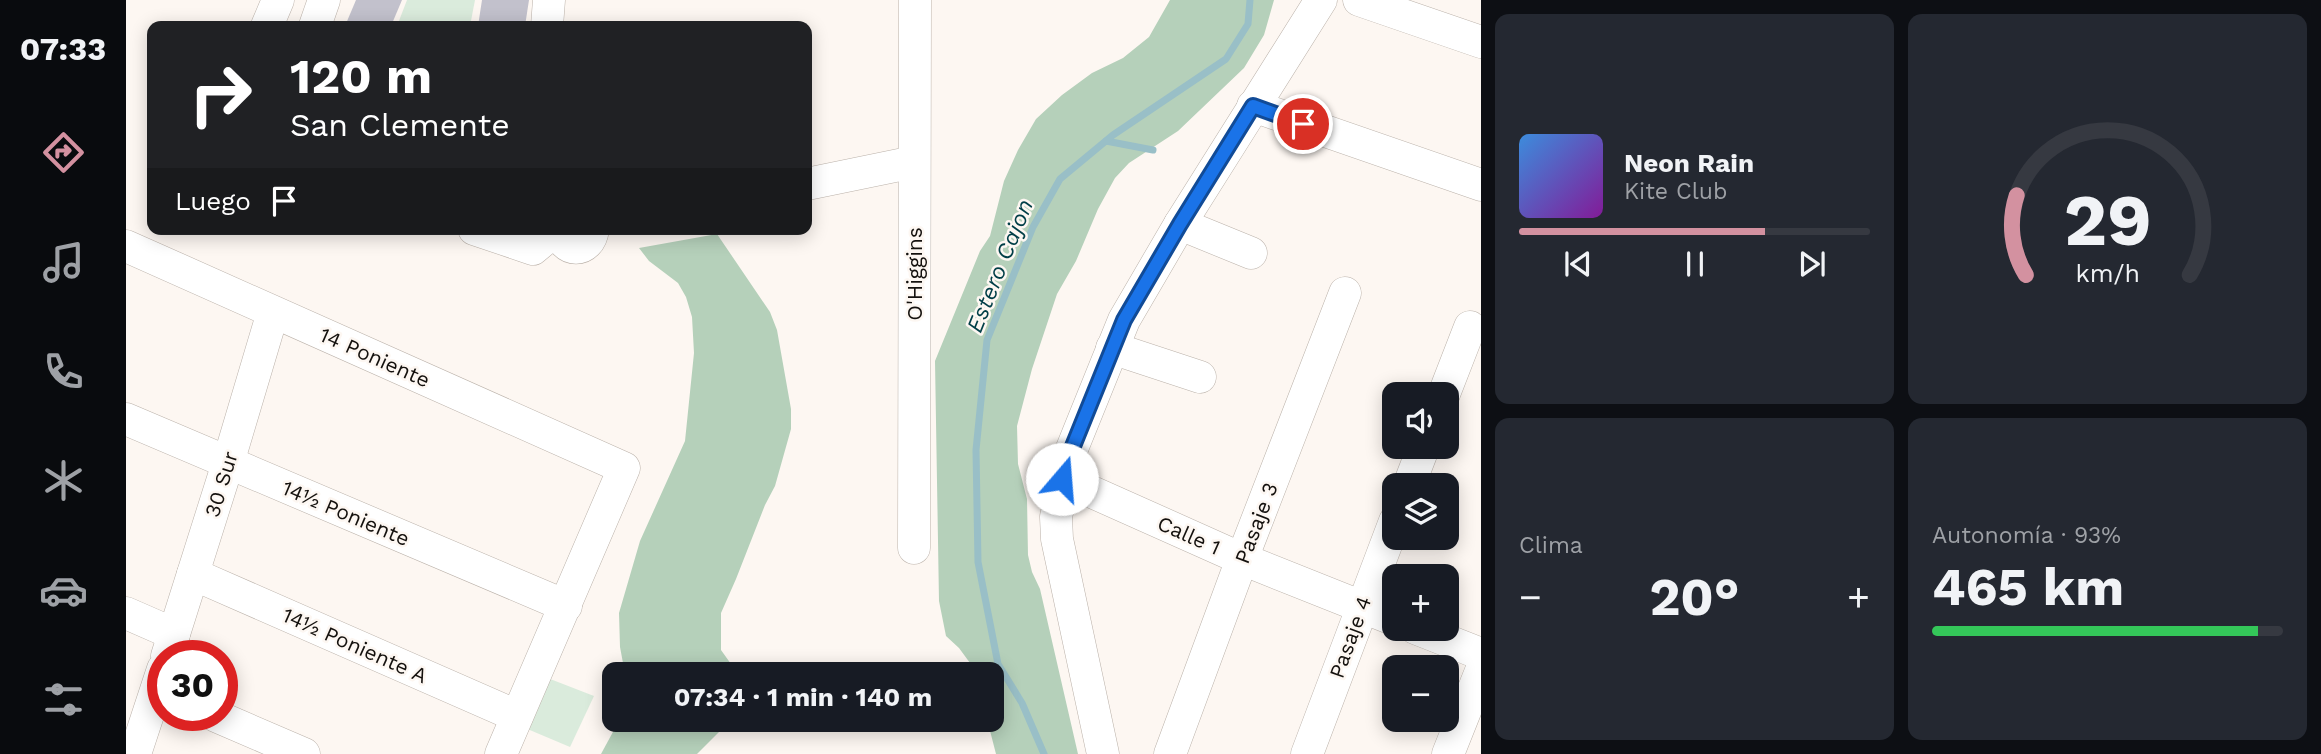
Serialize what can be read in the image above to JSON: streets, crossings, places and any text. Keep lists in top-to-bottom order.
{
  "streets": {
    "street": [
      "O'Higgins",
      "14 Poniente",
      "30 Sur",
      "14½ Poniente",
      "Pasaje 3",
      "Calle 1",
      "Pasaje 4",
      "14½ Poniente A"
    ]
  },
  "crossings": [
    ["14 Poniente", "30 Sur"],
    ["14 Poniente", "14½ Poniente"],
    ["30 Sur", "14½ Poniente"],
    ["30 Sur", "14½ Poniente A"],
    ["Pasaje 3", "Calle 1"],
    ["Calle 1", "Pasaje 4"]
  ],
  "water": ["Estero Cajon"],
  "page": {
    "tabs": "07:33",
    "turn": ["120 m", "San Clemente"],
    "song": ["Neon Rain", "Kite Club"],
    "then": "Luego",
    "map_buttons": ["+", "−"],
    "tile": [
      "Clima",
      ["Autonomía · 93%", "465 km"]
    ],
    "heat": ["−", "20°", "+"],
    "limit": "30",
    "trip": "07:34 · 1 min · 140 m",
    "gauge": ["29", "km/h"]
  }
}
